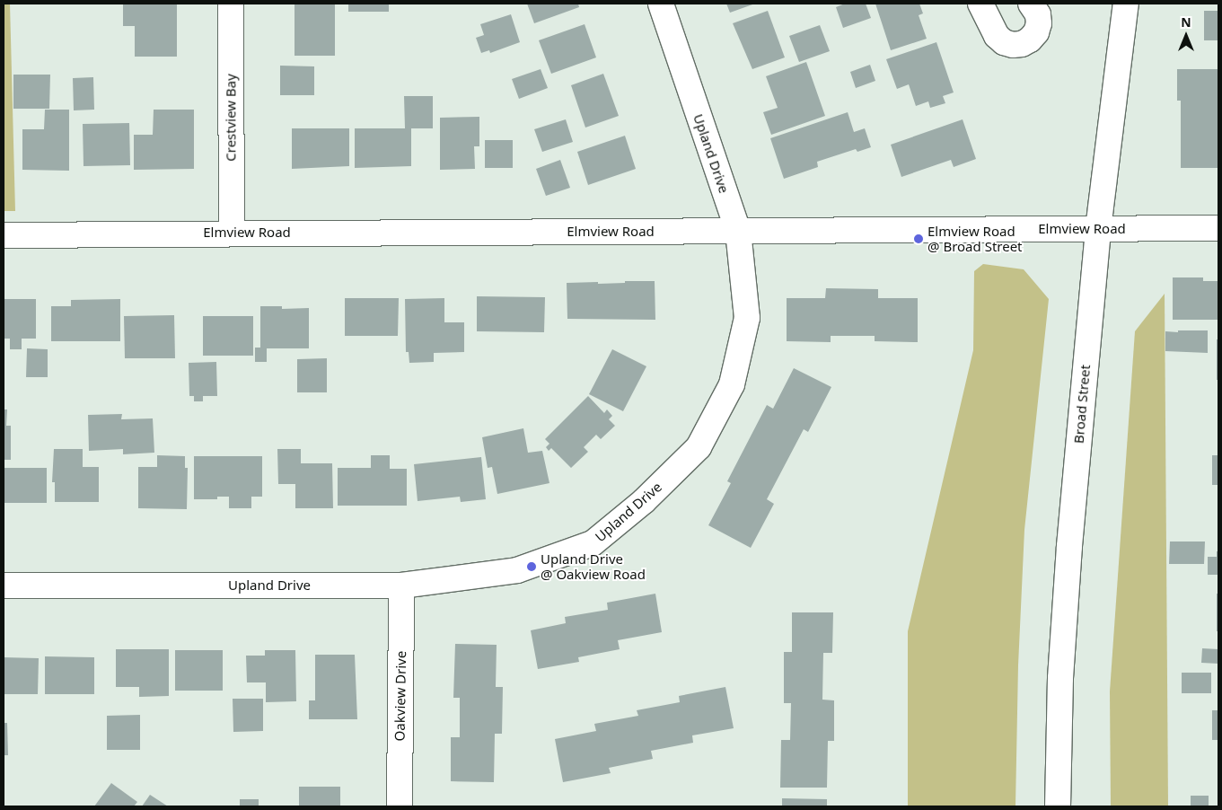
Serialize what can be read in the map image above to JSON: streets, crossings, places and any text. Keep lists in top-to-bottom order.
{
  "streets": {
    "street": [
      "Crestview Bay",
      "Upland Drive",
      "Elmview Road",
      "Broad Street",
      "Oakview Drive"
    ]
  },
  "crossings": [
    ["Crestview Bay", "Elmview Road"],
    ["Upland Drive", "Elmview Road"],
    ["Upland Drive", "Oakview Drive"],
    ["Elmview Road", "Broad Street"]
  ],
  "places": ["Elmview Road @ Broad Street", "Upland Drive @ Oakview Road"],
  "north": "top"
}
